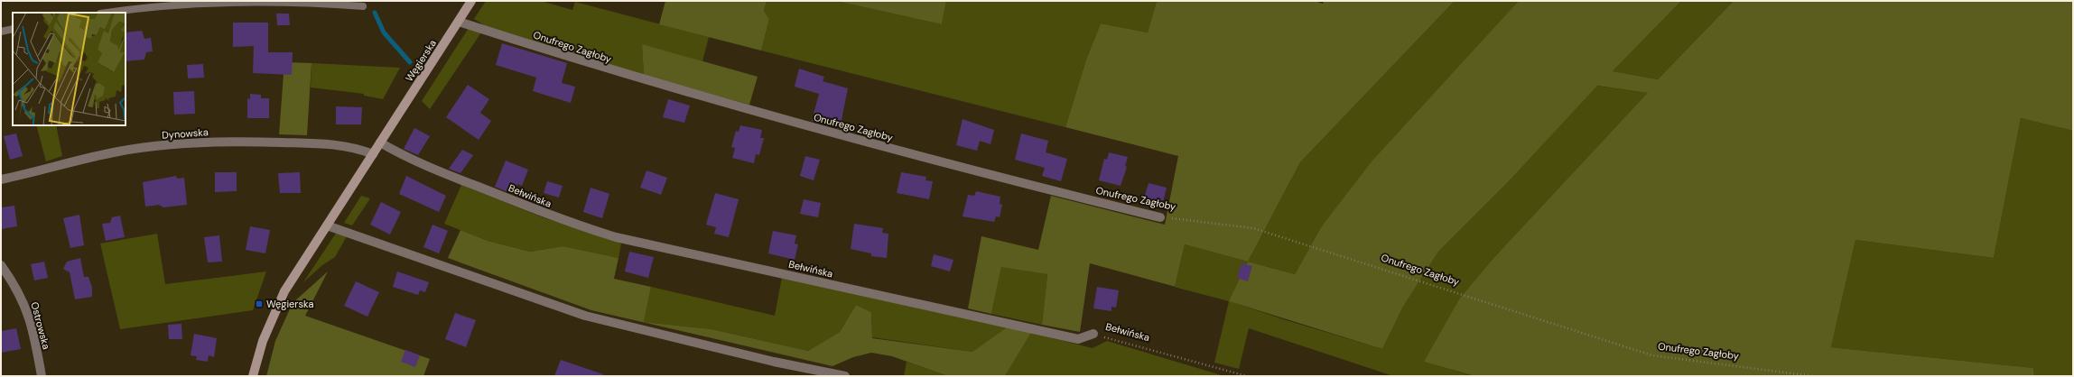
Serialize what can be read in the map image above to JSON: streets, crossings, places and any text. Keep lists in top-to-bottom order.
{
  "streets": {
    "main road": ["Węgierska"],
    "street": [
      "Onufrego Zagłoby",
      "Dynowska",
      "Bełwińska",
      "Ostrowska"
    ]
  },
  "crossings": [
    ["Onufrego Zagłoby", "Węgierska"],
    ["Węgierska", "Dynowska"],
    ["Węgierska", "Bełwińska"]
  ],
  "places": {
    "transit": ["Węgierska"]
  }
}
